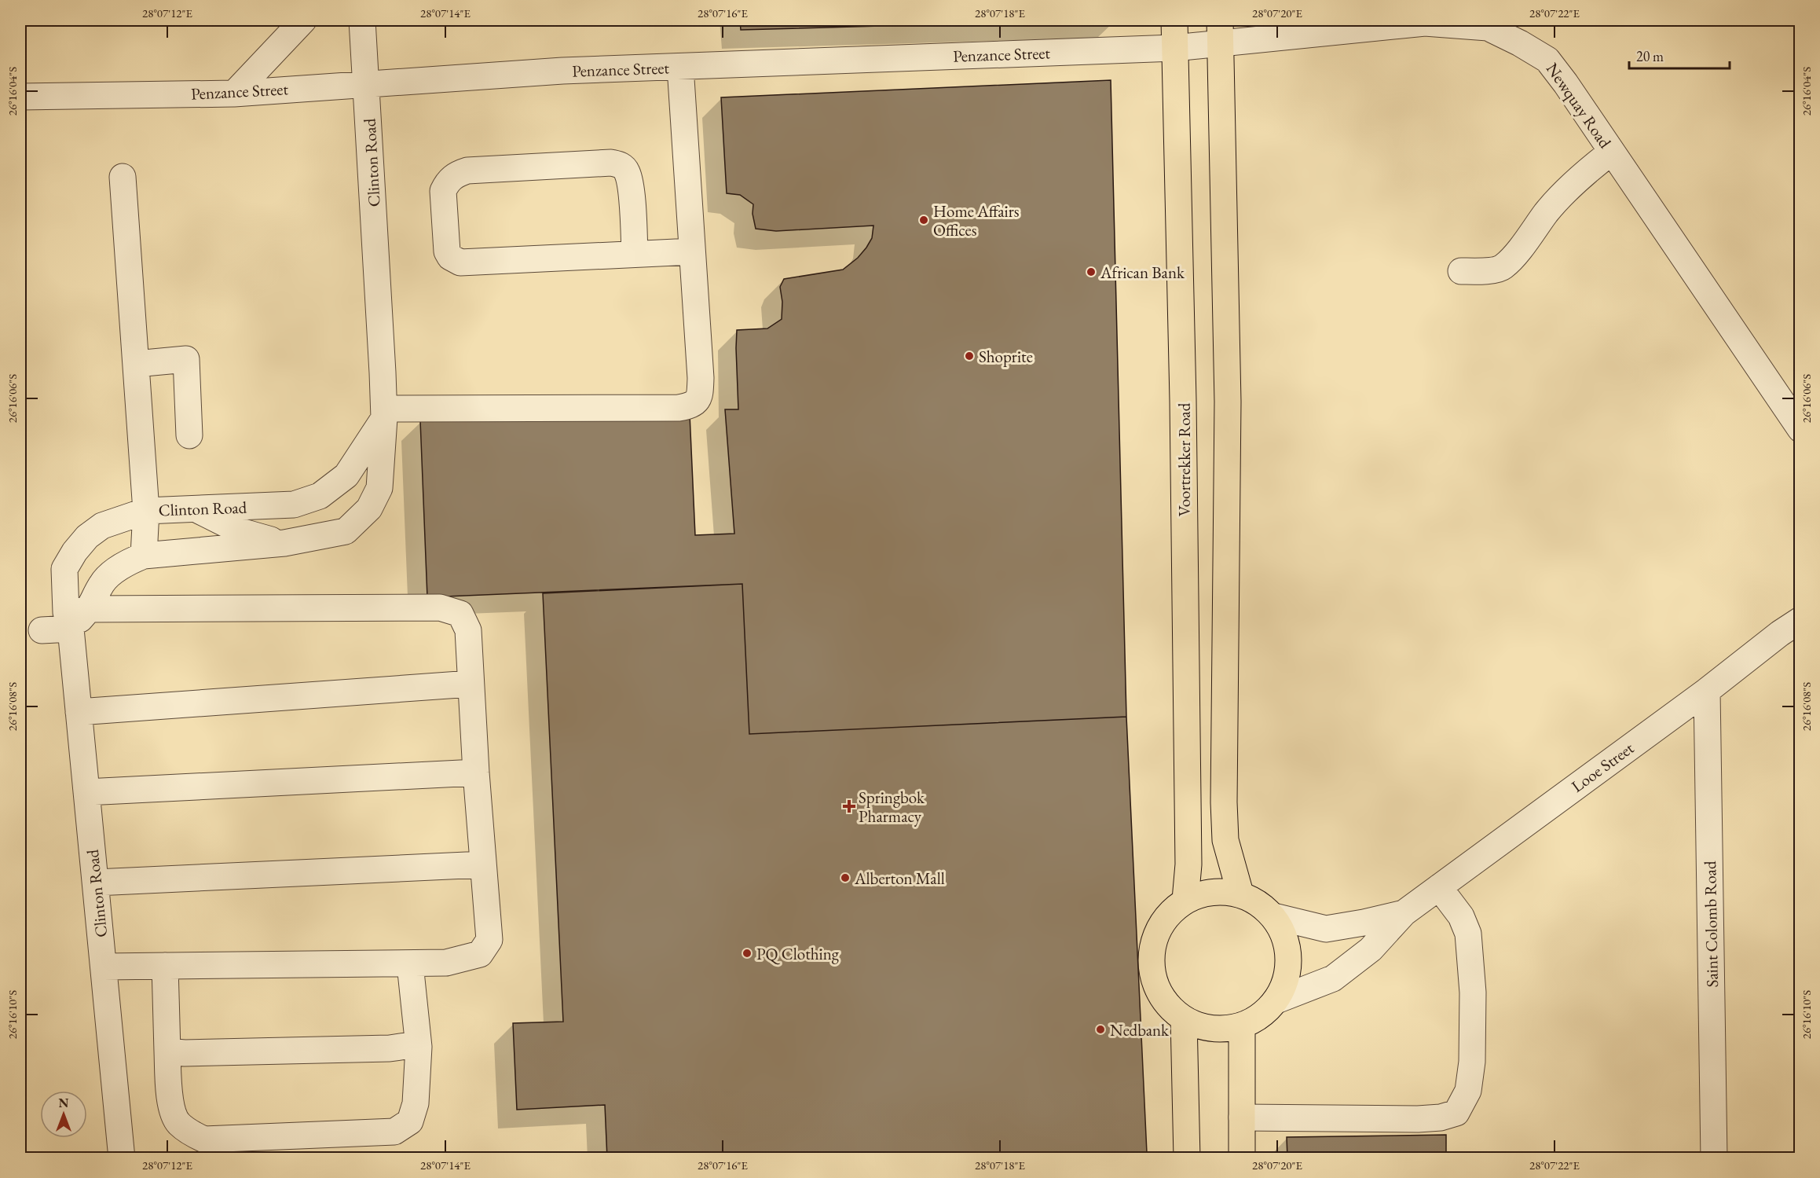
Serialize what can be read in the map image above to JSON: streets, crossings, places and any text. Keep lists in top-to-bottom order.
{
  "streets": {
    "main road": ["Voortrekker Road"],
    "street": [
      "Penzance Street",
      "Newquay Road",
      "Clinton Road",
      "Looe Street",
      "Saint Colomb Road"
    ]
  },
  "crossings": [
    ["Penzance Street", "Newquay Road"],
    ["Penzance Street", "Clinton Road"],
    ["Penzance Street", "Voortrekker Road"],
    ["Voortrekker Road", "Looe Street"],
    ["Looe Street", "Saint Colomb Road"]
  ],
  "places": {
    "other": [
      "Home Affairs Offices",
      "African Bank",
      "Shoprite",
      "Alberton Mall",
      "PQ Clothing",
      "Nedbank"
    ],
    "health": ["Springbok Pharmacy"]
  },
  "scale_bar": "20 m",
  "north": "top",
  "coordinates": [
    "28°07'12\"E",
    "28°07'14\"E",
    "28°07'16\"E",
    "28°07'18\"E",
    "28°07'20\"E",
    "28°07'22\"E",
    "26°16'04\"S",
    "26°16'06\"S",
    "26°16'08\"S",
    "26°16'10\"S"
  ]
}
